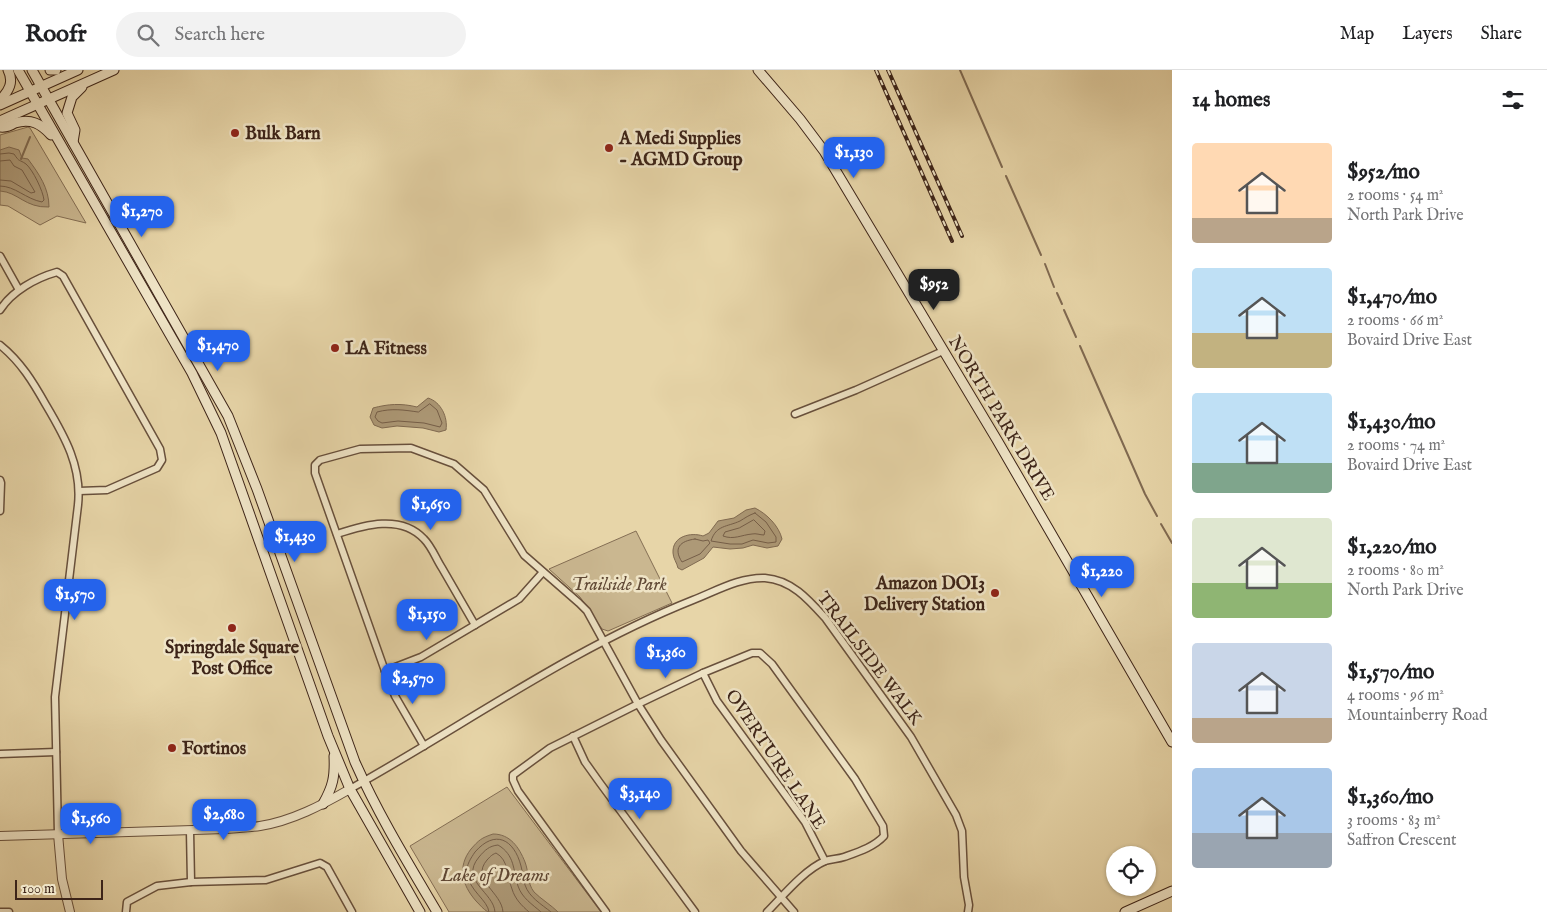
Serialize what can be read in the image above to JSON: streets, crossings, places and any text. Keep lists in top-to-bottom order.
{
  "streets": {
    "main road": ["NORTH PARK DRIVE"],
    "street": ["TRAILSIDE WALK", "OVERTURE LANE"]
  },
  "water": ["Lake of Dreams"],
  "parks": ["Trailside Park"],
  "places": [
    "Bulk Barn",
    "A Medi Supplies - AGMD Group",
    "LA Fitness",
    "Amazon DOI3 Delivery Station",
    "Springdale Square Post Office",
    "Fortinos"
  ],
  "scale_bar": "100 m",
  "page": {
    "header": "Roofr",
    "search": "Search here",
    "nav": ["Map", "Layers", "Share"],
    "heading": "14 homes",
    "list": [
      {
        "name": "$952/mo",
        "note": "2 rooms · 54 m² · North Park Drive"
      },
      {
        "name": "$1,470/mo",
        "note": "2 rooms · 66 m² · Bovaird Drive East"
      },
      {
        "name": "$1,430/mo",
        "note": "2 rooms · 74 m² · Bovaird Drive East"
      },
      {
        "name": "$1,220/mo",
        "note": "2 rooms · 80 m² · North Park Drive"
      },
      {
        "name": "$1,570/mo",
        "note": "4 rooms · 96 m² · Mountainberry Road"
      },
      {
        "name": "$1,360/mo",
        "note": "3 rooms · 83 m² · Saffron Crescent"
      }
    ],
    "price": [
      "$1,130",
      "$1,270",
      "$952",
      "$1,470",
      "$1,650",
      "$1,430",
      "$1,220",
      "$1,570",
      "$1,150",
      "$1,360",
      "$2,570",
      "$3,140",
      "$2,680",
      "$1,560"
    ],
    "scale": "100 m"
  }
}
